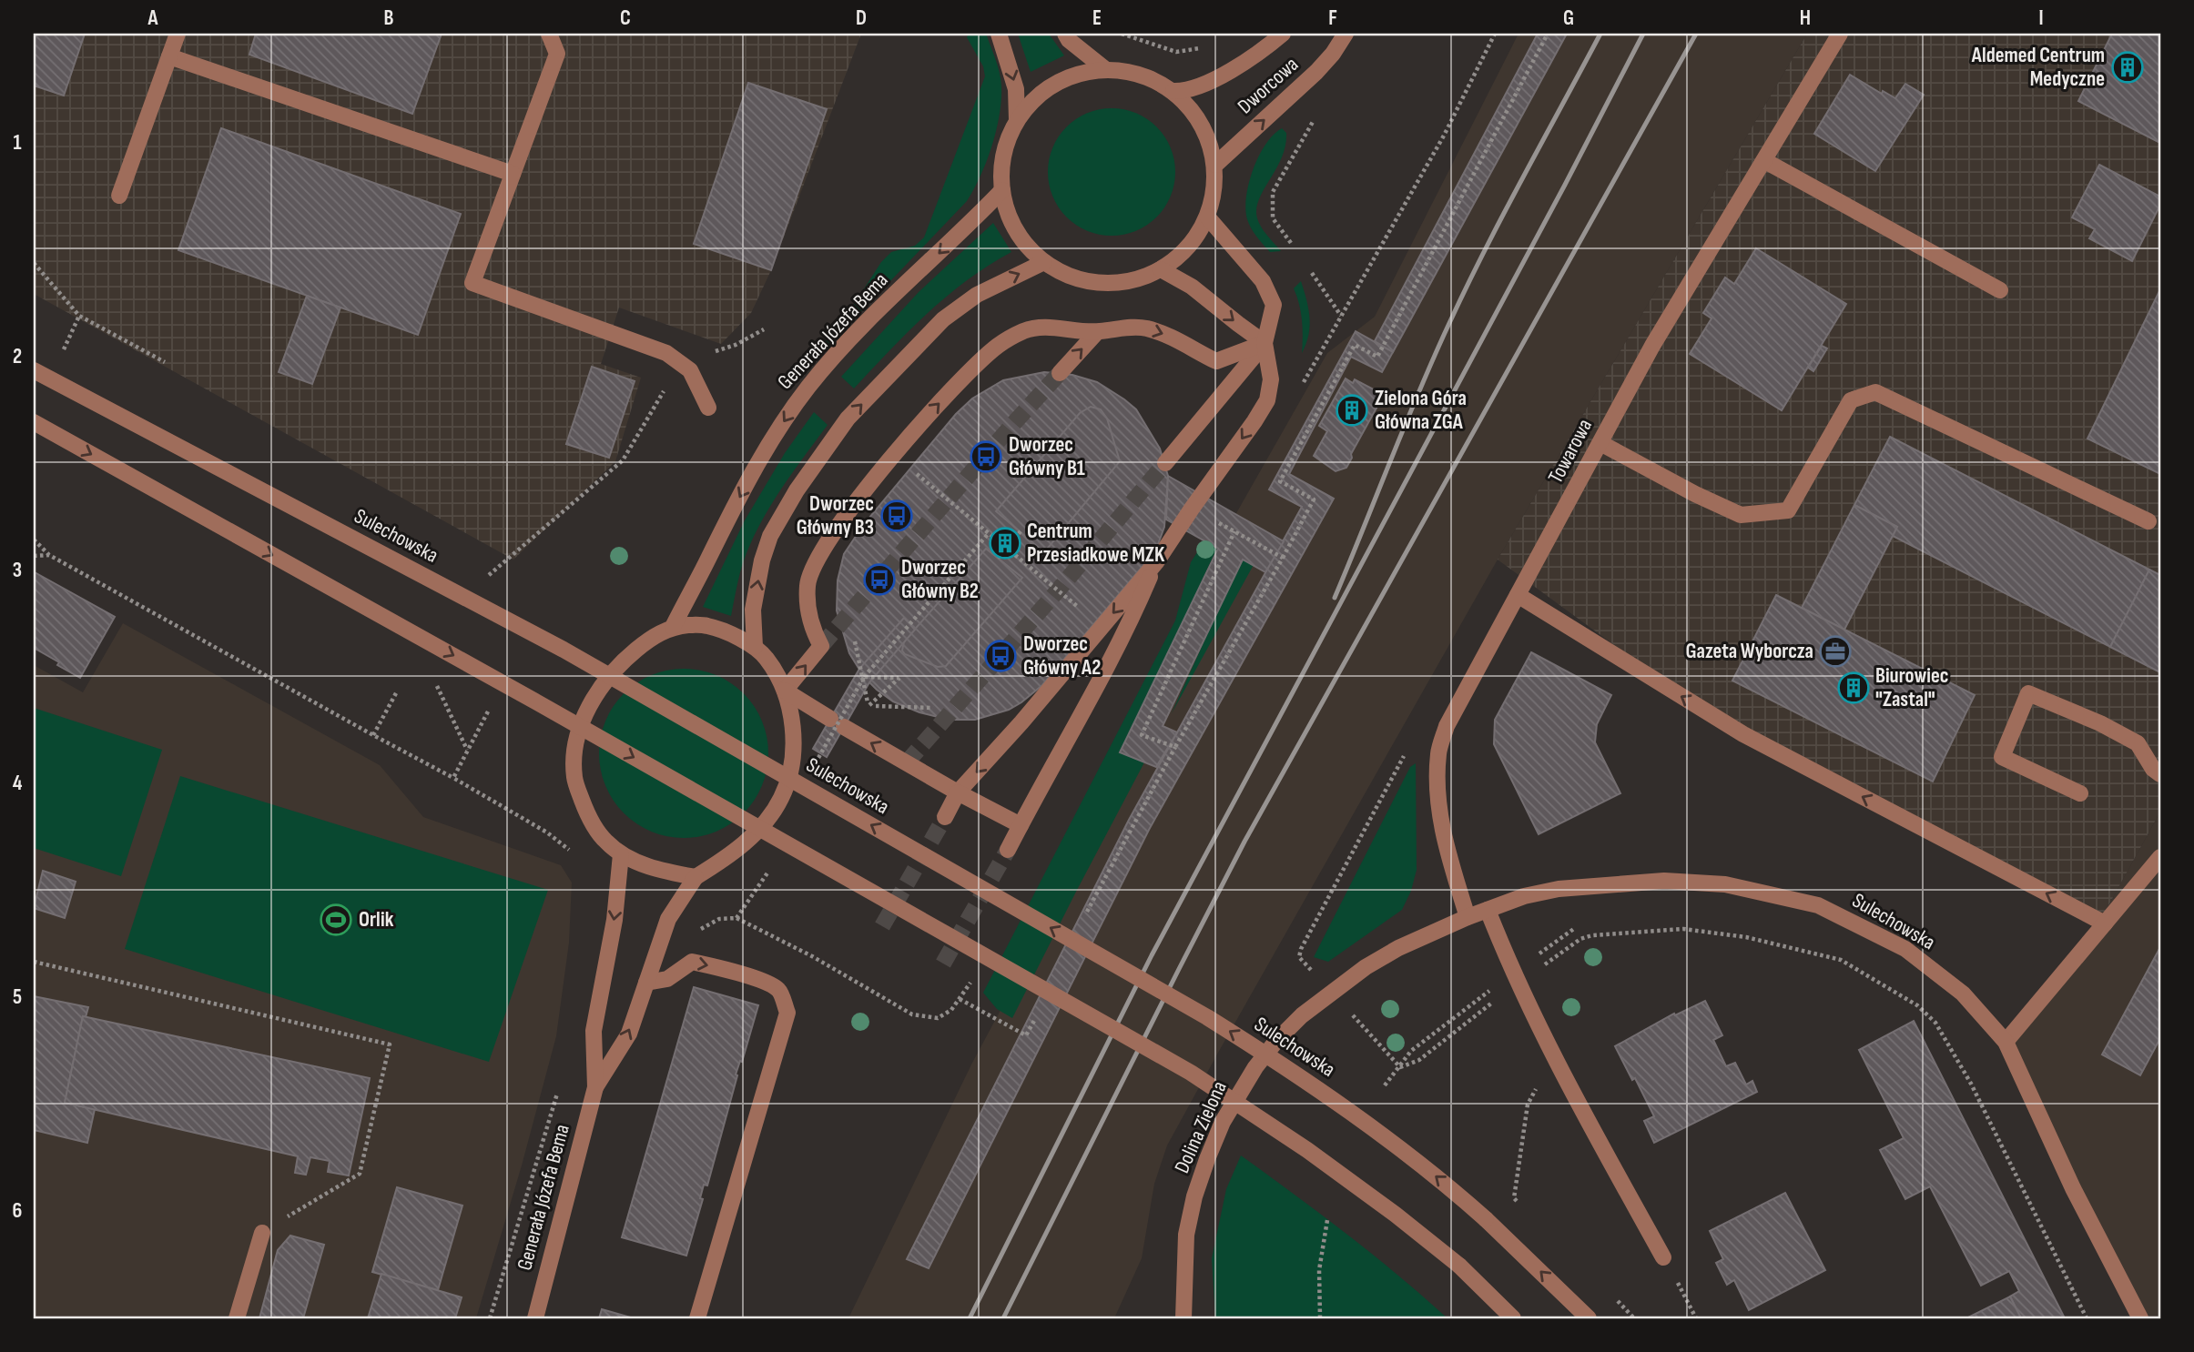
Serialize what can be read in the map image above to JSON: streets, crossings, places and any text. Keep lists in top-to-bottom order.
{
  "streets": {
    "street": [
      "Dworcowa",
      "Generała Józefa Bema",
      "Towarowa",
      "Sulechowska",
      "Dolina Zielona"
    ]
  },
  "crossings": [
    ["Dworcowa", "Generała Józefa Bema"],
    ["Towarowa", "Sulechowska"],
    ["Towarowa", "Dolina Zielona"],
    ["Sulechowska", "Dolina Zielona"]
  ],
  "places": {
    "building": [
      "Aldemed Centrum Medyczne",
      "Zielona Góra Główna ZGA",
      "Centrum Przesiadkowe MZK",
      "Biurowiec \"Zastal\""
    ],
    "bus stop": [
      "Dworzec Główny B1",
      "Dworzec Główny B3",
      "Dworzec Główny B2",
      "Dworzec Główny A2"
    ],
    "office": ["Gazeta Wyborcza"],
    "sports": ["Orlik"]
  },
  "grid": {
    "columns": [
      "A",
      "B",
      "C",
      "D",
      "E",
      "F",
      "G",
      "H",
      "I"
    ],
    "rows": [
      "1",
      "2",
      "3",
      "4",
      "5",
      "6"
    ]
  }
}
